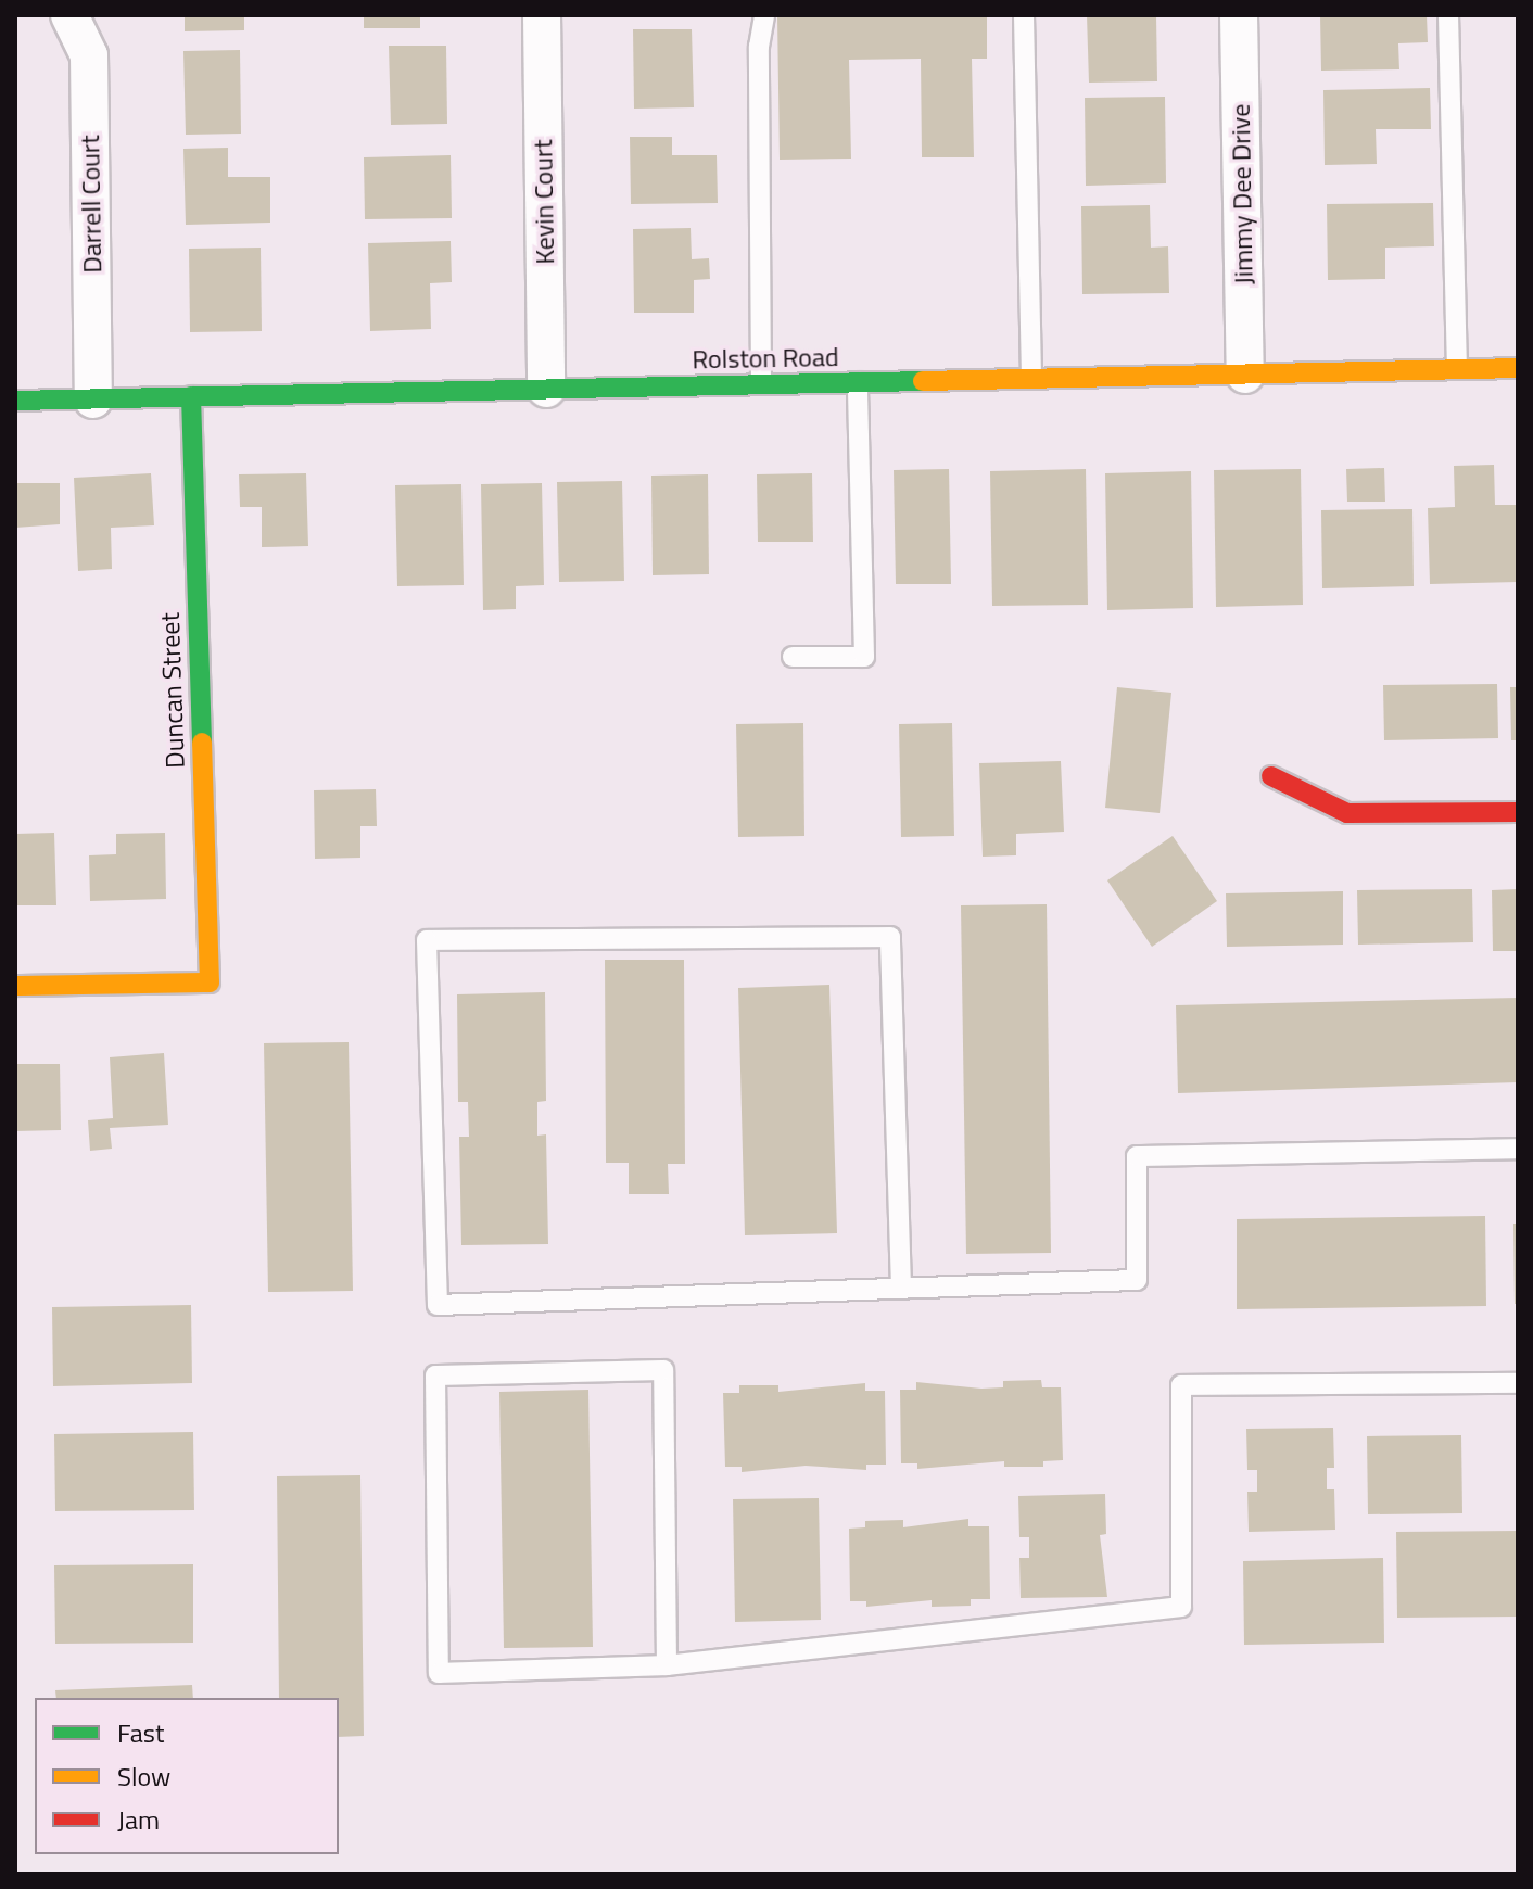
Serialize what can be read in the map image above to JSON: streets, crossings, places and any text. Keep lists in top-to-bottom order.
{
  "streets": {
    "street": [
      "Jimmy Dee Drive",
      "Kevin Court",
      "Darrell Court",
      "Rolston Road",
      "Duncan Street"
    ]
  },
  "crossings": [
    ["Jimmy Dee Drive", "Rolston Road"],
    ["Kevin Court", "Rolston Road"],
    ["Darrell Court", "Rolston Road"],
    ["Rolston Road", "Duncan Street"]
  ],
  "legend": ["Fast", "Slow", "Jam"]
}
